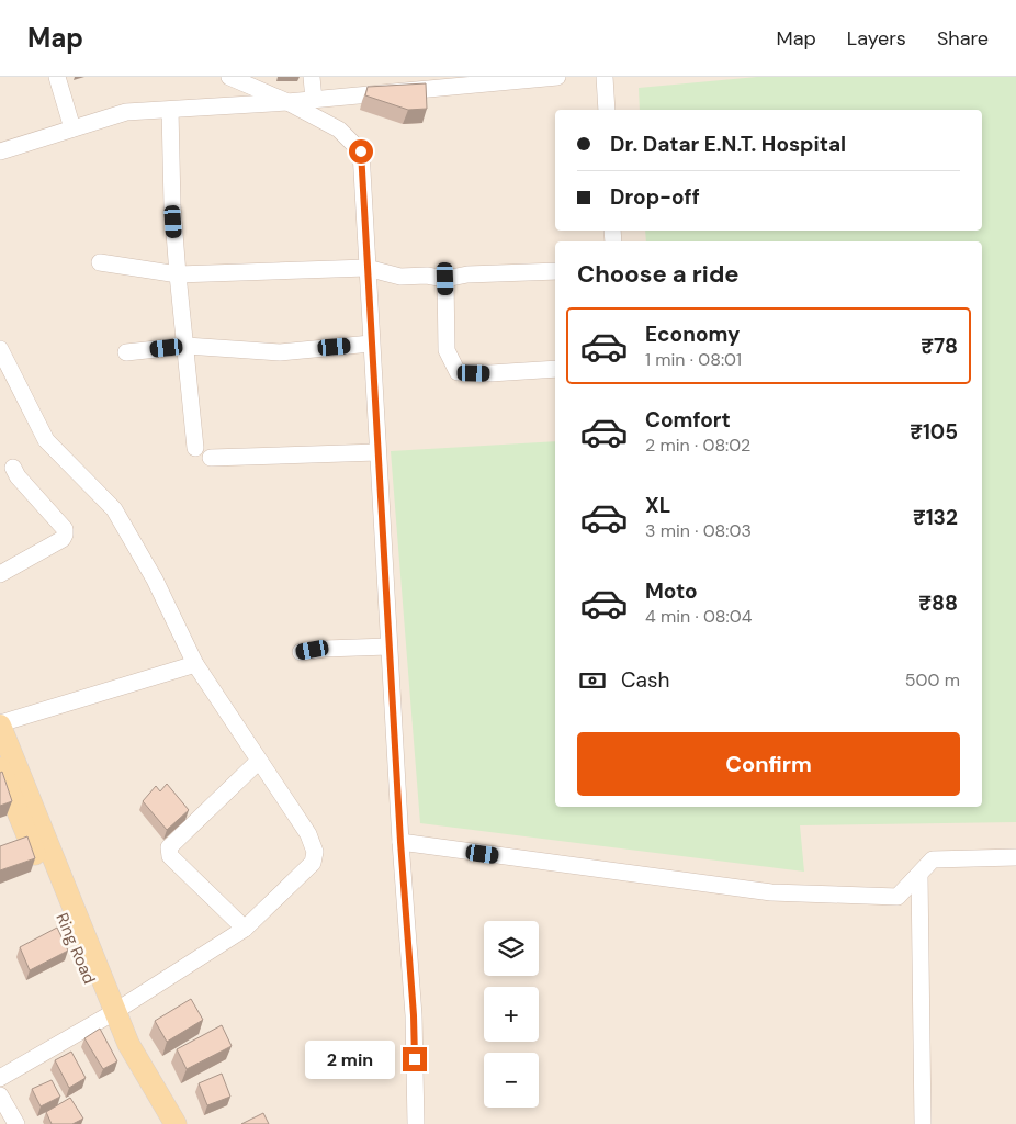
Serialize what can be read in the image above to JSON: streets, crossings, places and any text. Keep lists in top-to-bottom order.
{
  "streets": {
    "main road": ["Ring Road"]
  },
  "page": {
    "header": "Map",
    "nav": ["Map", "Layers", "Share"],
    "banner": ["Dr. Datar E.N.T. Hospital", "Drop-off"],
    "heading": "Choose a ride",
    "list": [
      {
        "name": "Economy",
        "note": "1 min · 08:01",
        "value": "₹78"
      },
      {
        "name": "Comfort",
        "note": "2 min · 08:02",
        "value": "₹105"
      },
      {
        "name": "XL",
        "note": "3 min · 08:03",
        "value": "₹132"
      },
      {
        "name": "Moto",
        "note": "4 min · 08:04",
        "value": "₹88"
      }
    ],
    "pay": ["Cash", "500 m"],
    "buttons": "Confirm",
    "map_buttons": ["+", "−"],
    "bubble": "2 min"
  }
}
